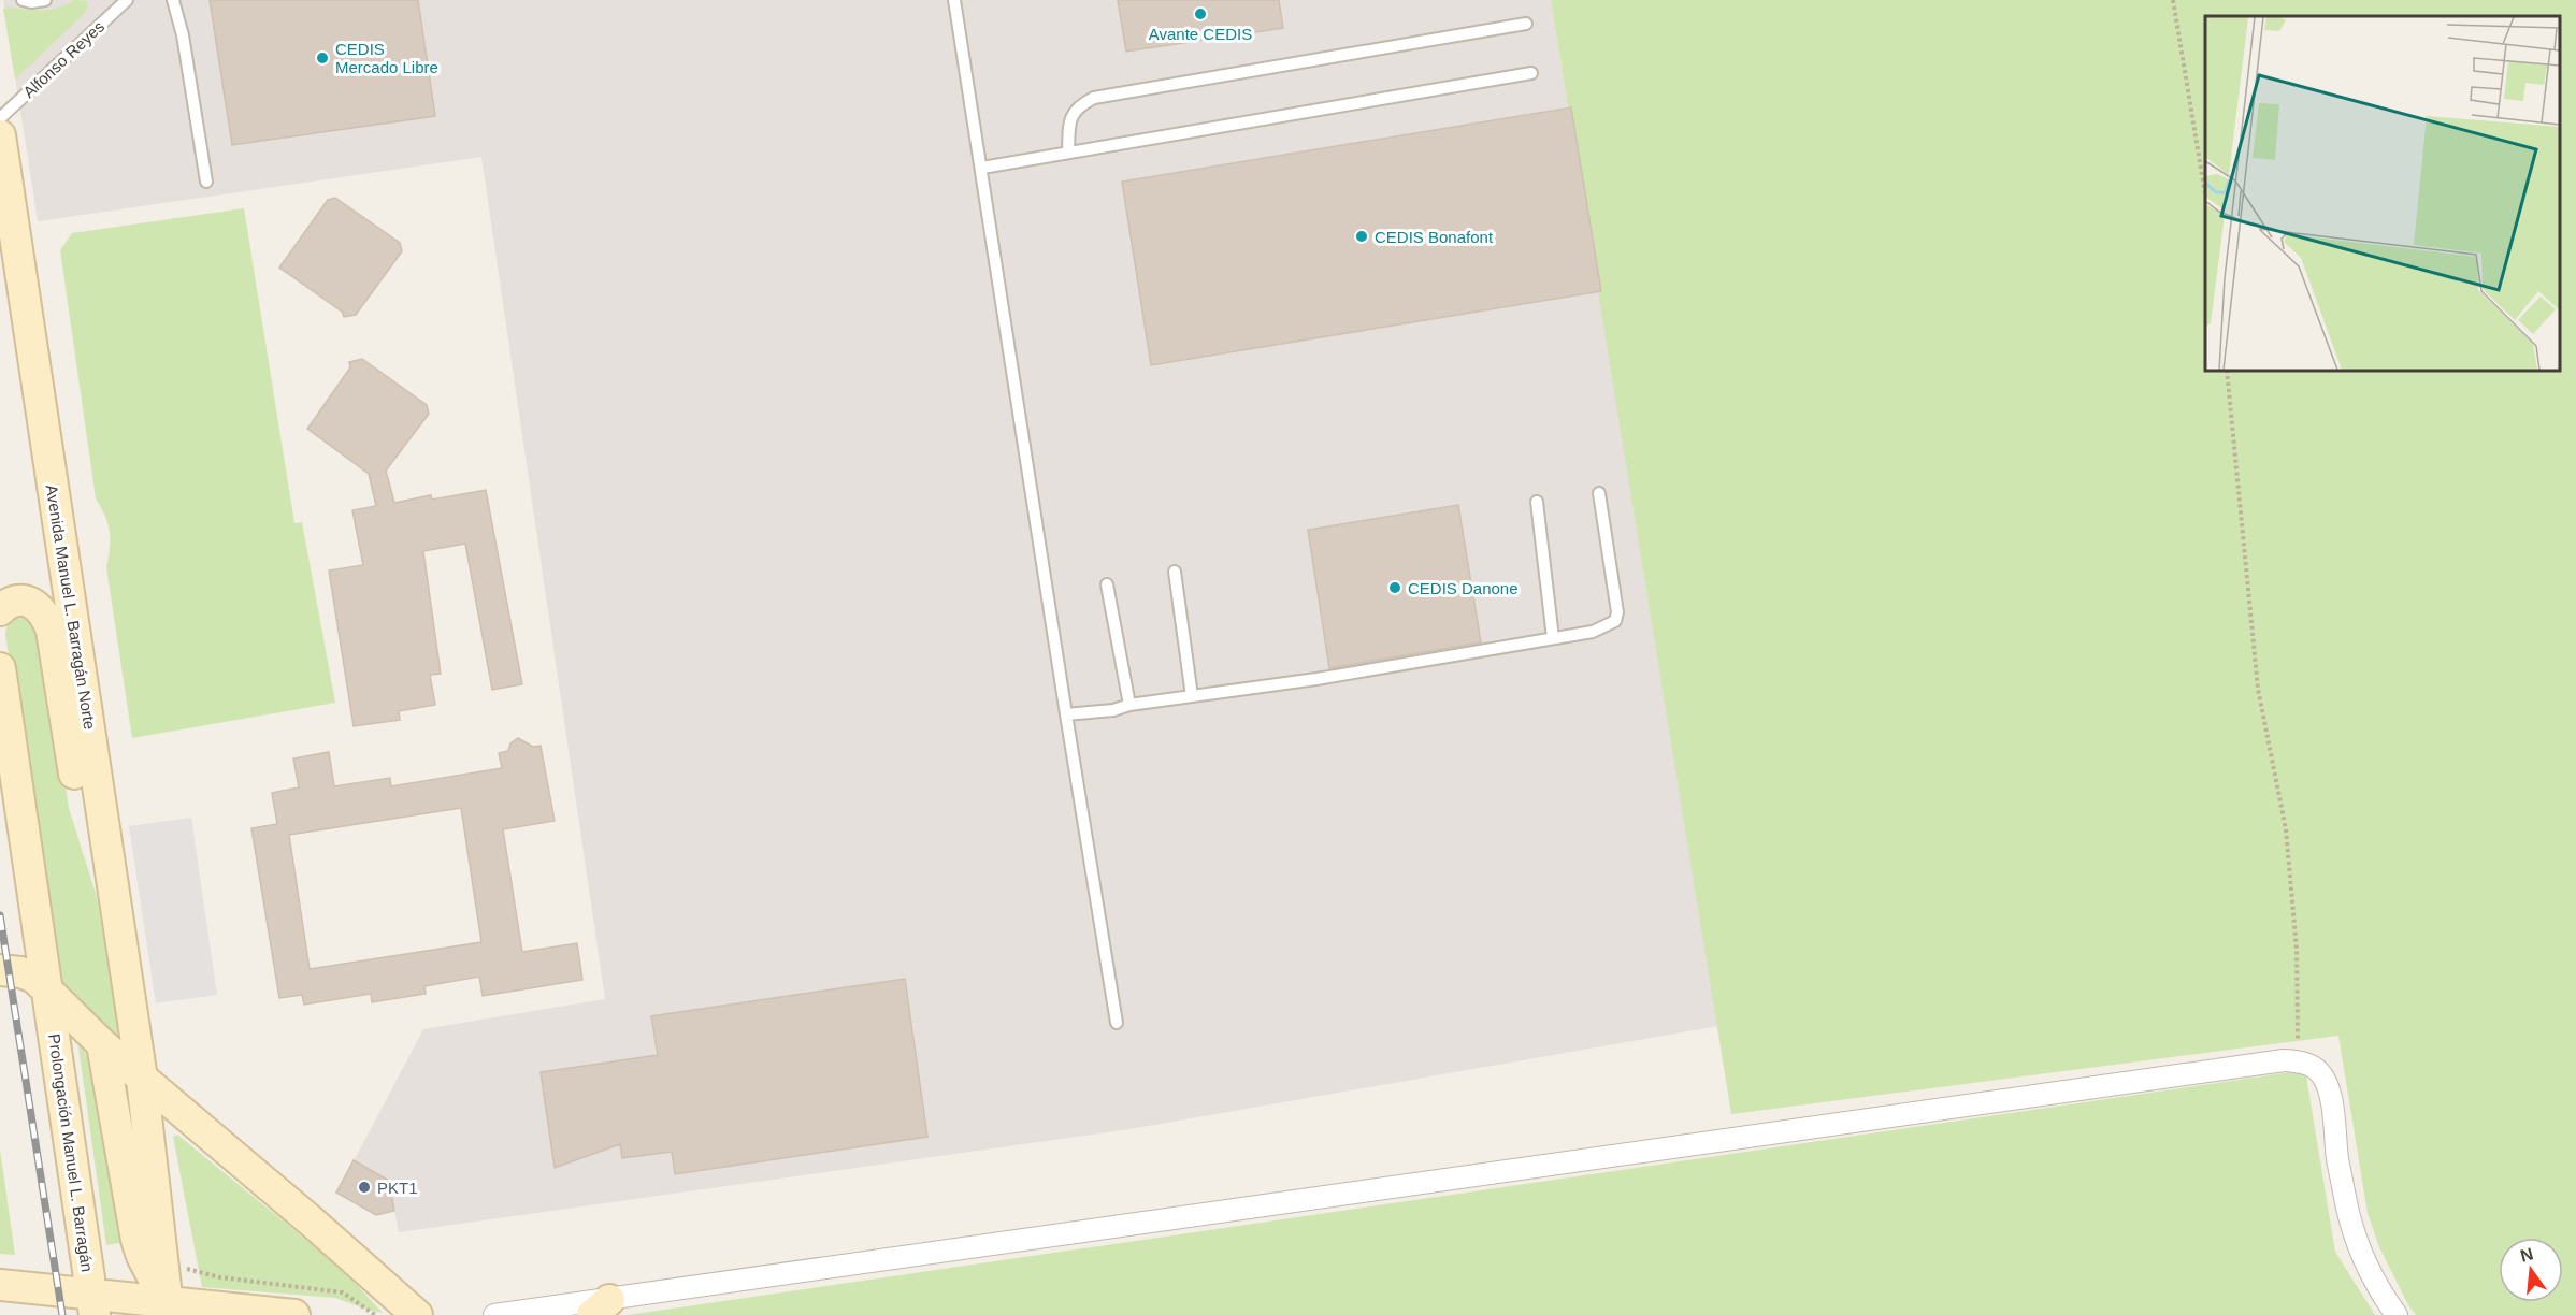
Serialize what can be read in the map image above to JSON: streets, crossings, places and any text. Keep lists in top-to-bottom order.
{
  "streets": {
    "main road": ["Avenida Manuel L. Barragán Norte", "Prolongación Manuel L. Barragán"],
    "lane": ["Alfonso Reyes"]
  },
  "places": [
    "Avante CEDIS",
    "CEDIS Mercado Libre",
    "CEDIS Bonafont",
    "CEDIS Danone",
    "PKT1"
  ],
  "north": "top"
}
